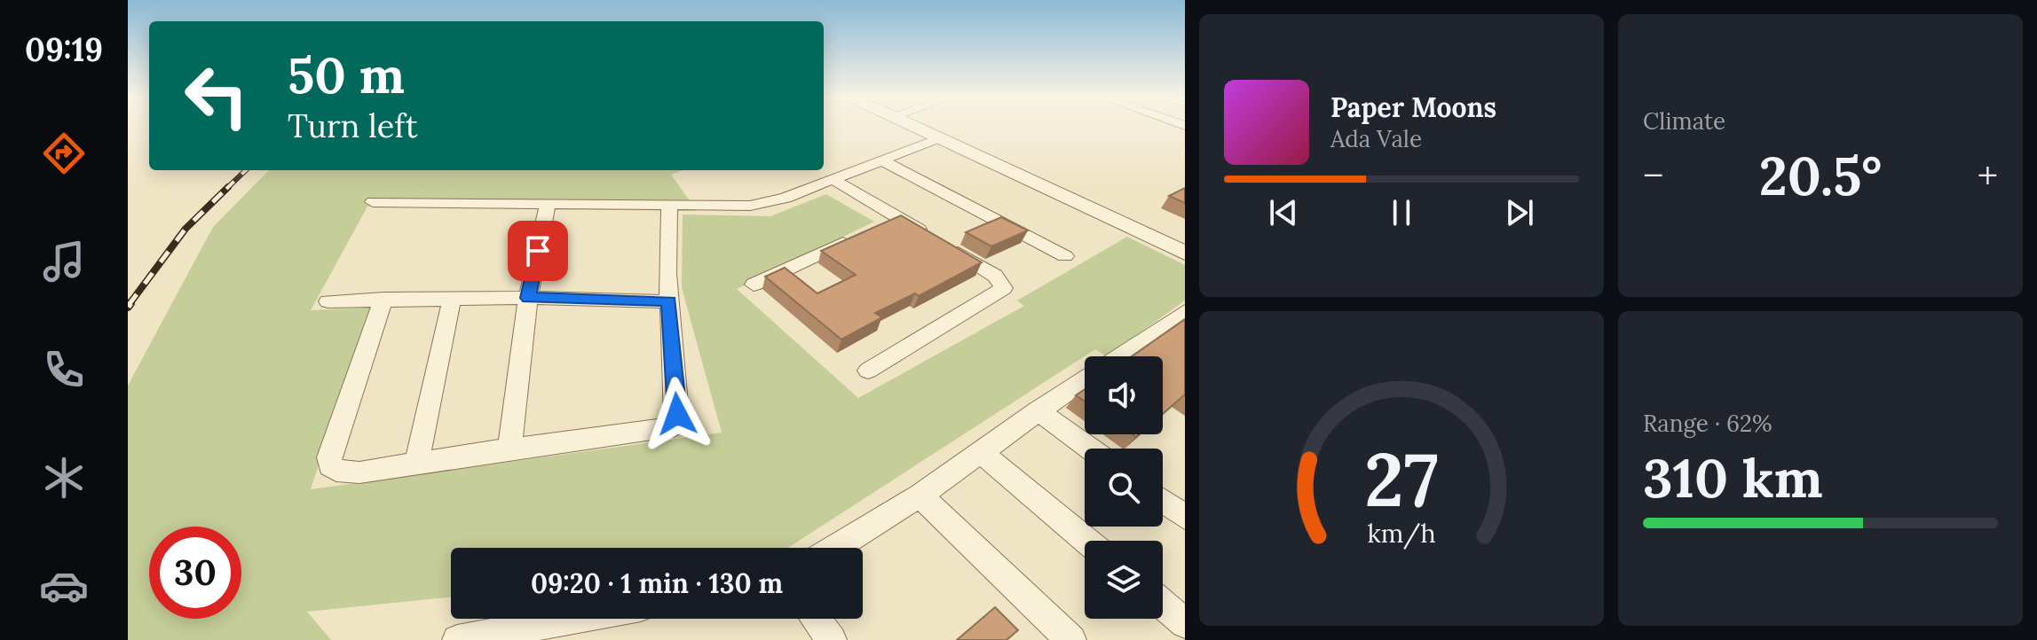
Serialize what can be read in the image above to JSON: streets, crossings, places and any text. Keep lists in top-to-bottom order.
{
  "page": {
    "tabs": "09:19",
    "tile": [
      "Climate",
      ["Range · 62%", "310 km"]
    ],
    "turn": ["50 m", "Turn left"],
    "song": ["Paper Moons", "Ada Vale"],
    "heat": ["−", "20.5°", "+"],
    "limit": "30",
    "trip": "09:20 · 1 min · 130 m",
    "gauge": ["27", "km/h"]
  }
}
